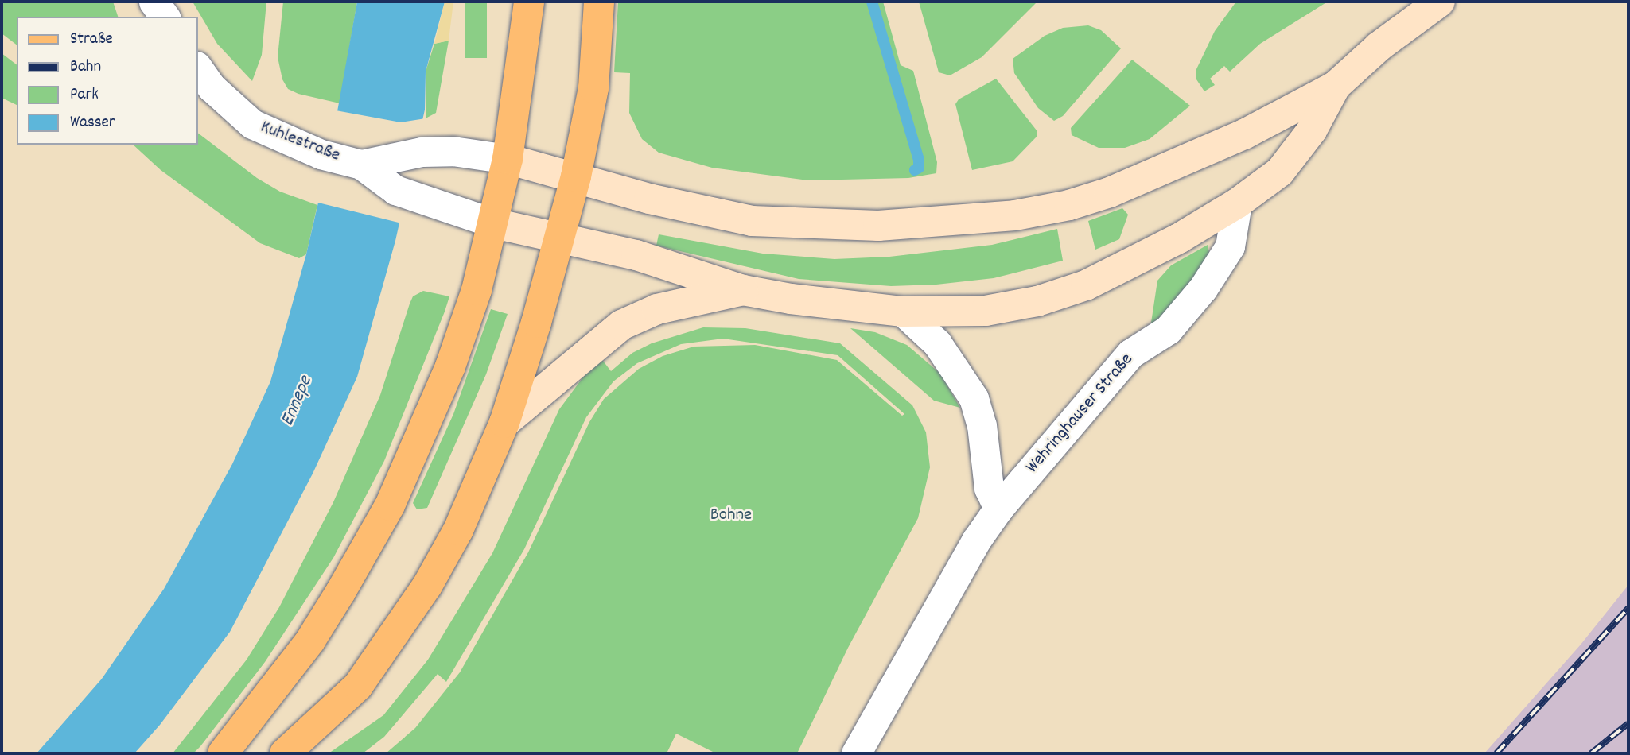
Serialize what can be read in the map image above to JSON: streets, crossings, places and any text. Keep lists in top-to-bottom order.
{
  "streets": {
    "street": ["Kuhlestraße", "Wehringhauser Straße"]
  },
  "water": ["Ennepe"],
  "parks": ["Bohne"],
  "legend": [
    "Straße",
    "Bahn",
    "Park",
    "Wasser"
  ]
}
